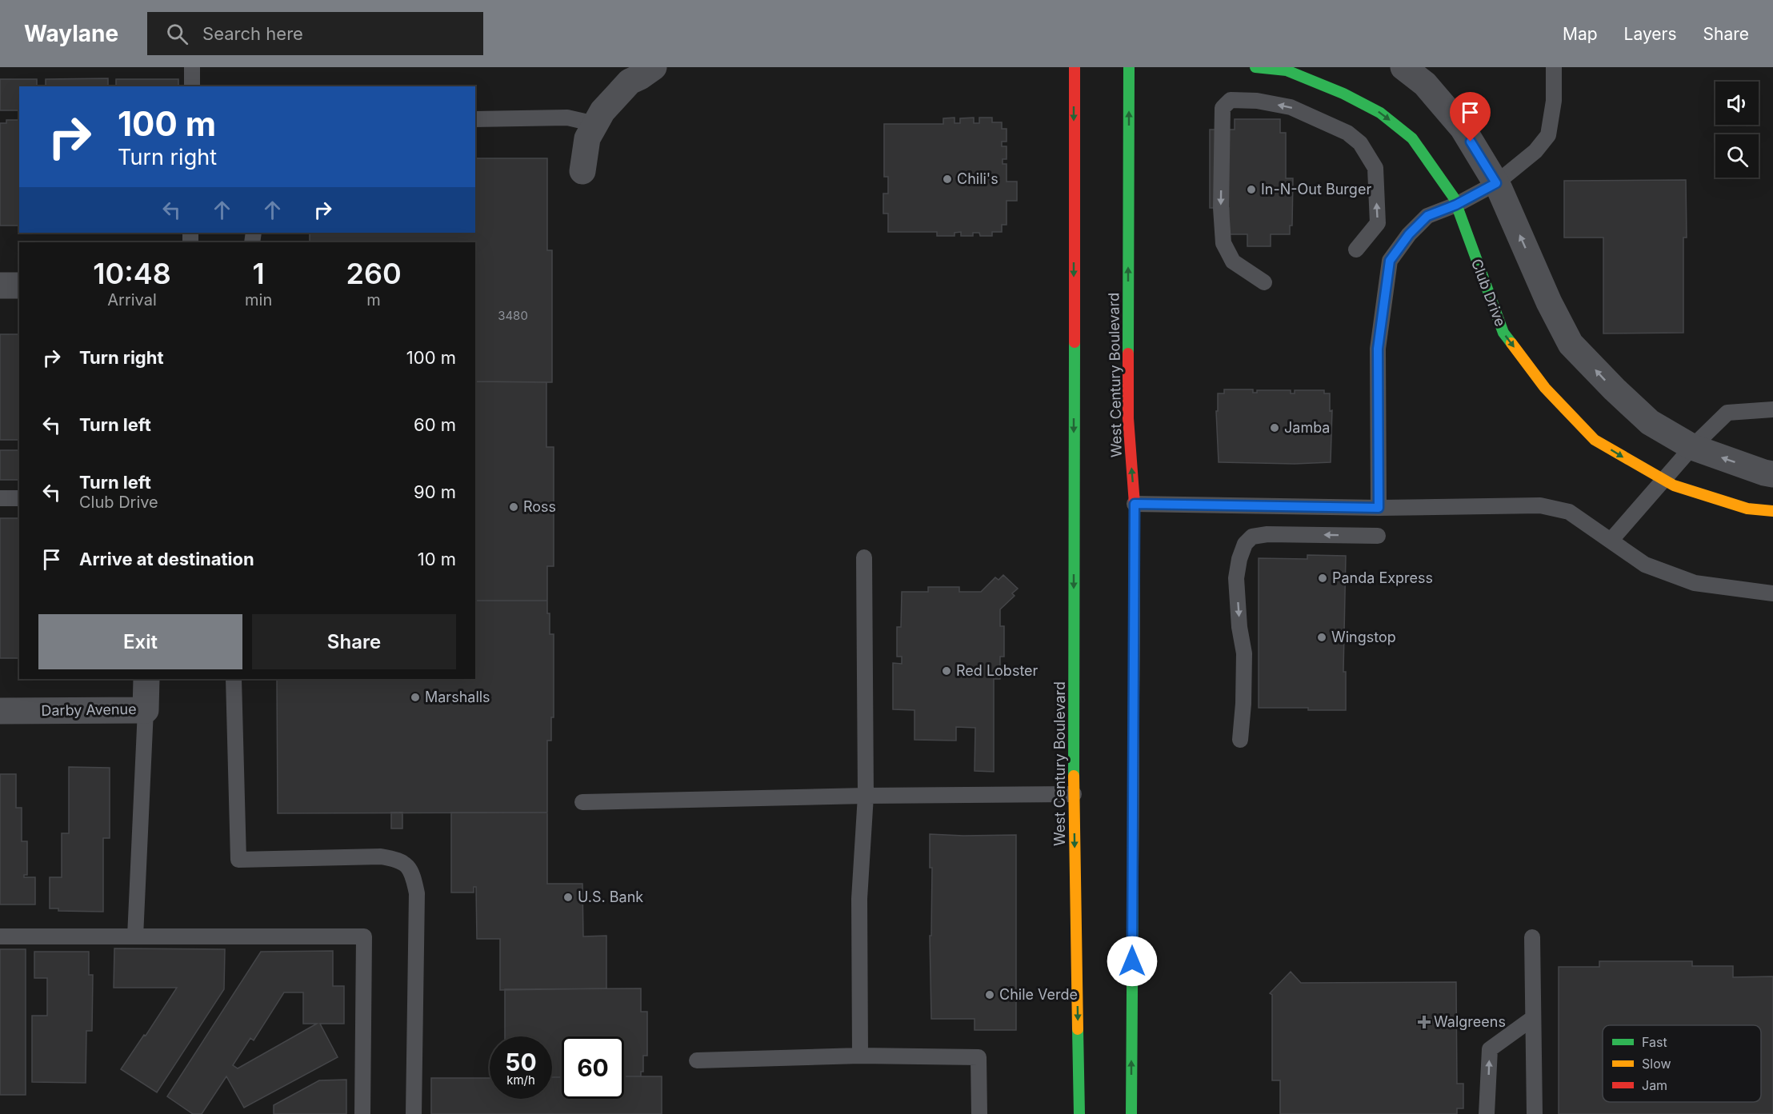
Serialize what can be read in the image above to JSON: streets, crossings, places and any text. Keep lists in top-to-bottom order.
{
  "streets": {
    "main road": ["Club Drive", "West Century Boulevard"],
    "street": ["Darby Avenue"]
  },
  "one_way": ["Club Drive"],
  "places": {
    "other": [
      "Chili's",
      "In-N-Out Burger",
      "Jamba",
      "Ross",
      "Panda Express",
      "Wingstop",
      "Red Lobster",
      "Marshalls",
      "U.S. Bank",
      "Chile Verde"
    ],
    "health": ["Walgreens"]
  },
  "house_numbers": ["3480"],
  "legend": ["Fast", "Slow", "Jam"],
  "page": {
    "header": "Waylane",
    "search": "Search here",
    "nav": ["Map", "Layers", "Share"],
    "turn": ["100 m", "Turn right"],
    "eta": [
      "10:48",
      "Arrival",
      "1",
      "min",
      "260",
      "m"
    ],
    "list": [
      {
        "name": "Turn right",
        "value": "100 m"
      },
      {
        "name": "Turn left",
        "value": "60 m"
      },
      {
        "name": "Turn left",
        "note": "Club Drive",
        "value": "90 m"
      },
      {
        "name": "Arrive at destination",
        "value": "10 m"
      }
    ],
    "buttons": ["Exit", "Share"],
    "speed": "50 km/h",
    "limit": "60"
  }
}
